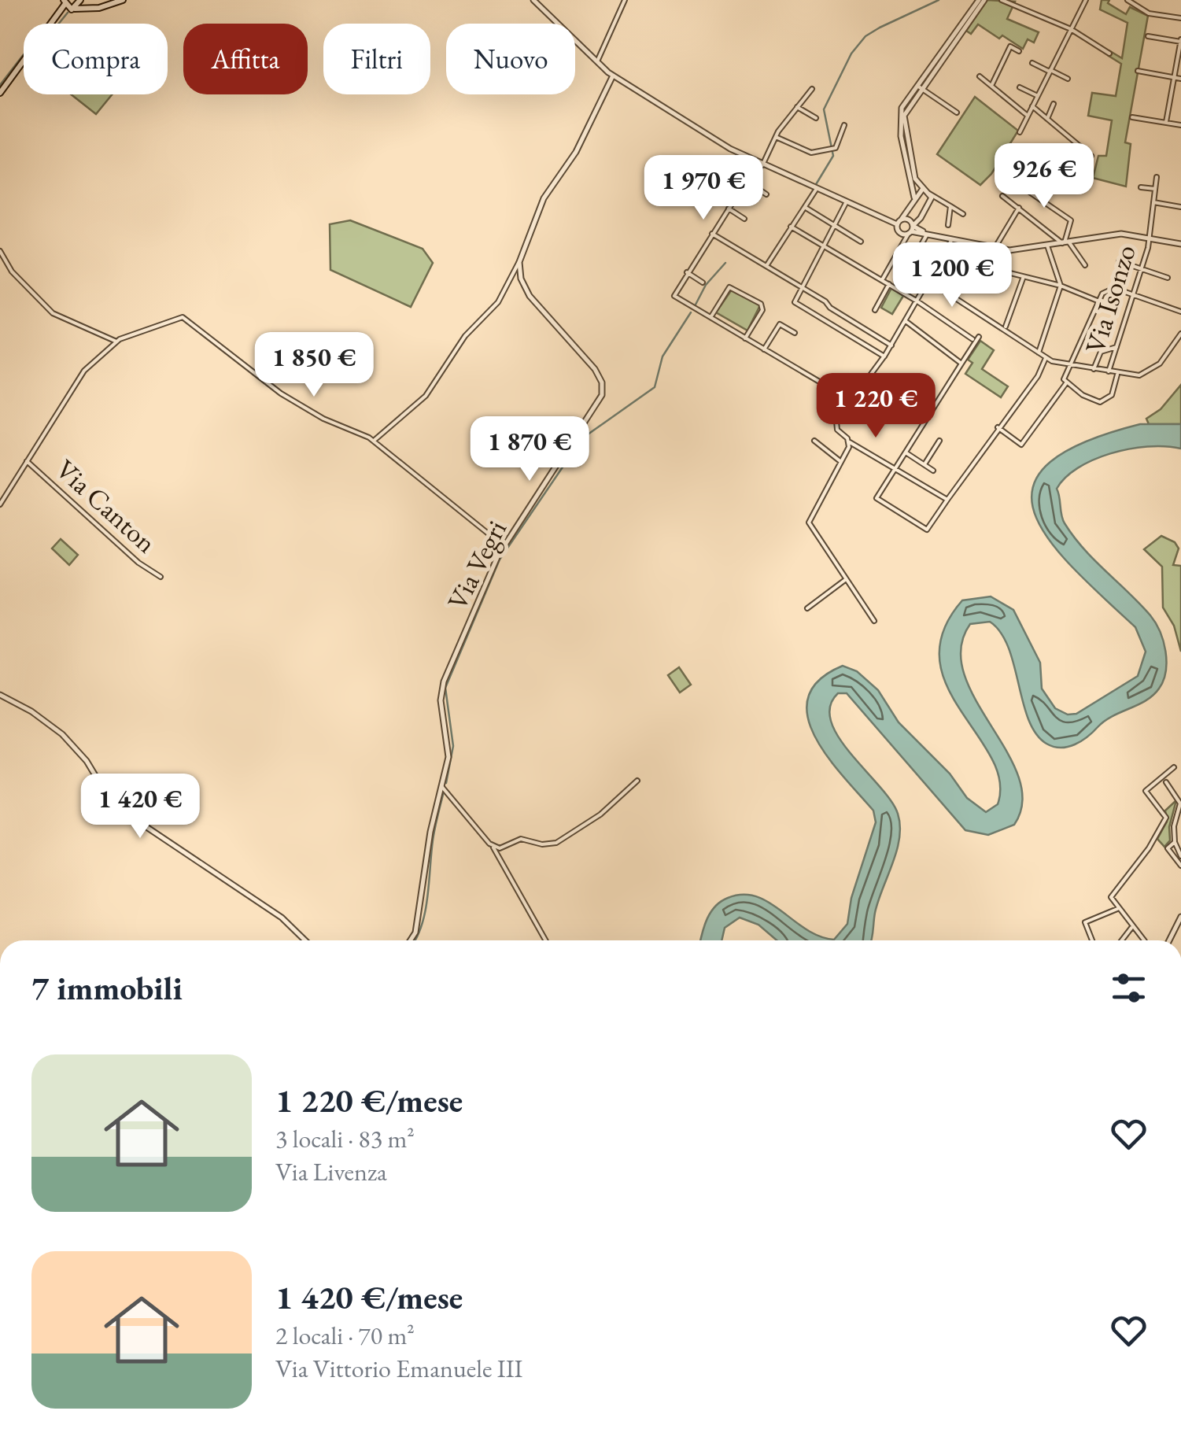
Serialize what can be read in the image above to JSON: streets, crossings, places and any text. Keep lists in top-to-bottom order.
{
  "streets": {
    "street": ["Via Isonzo", "Via Canton", "Via Vegri"]
  },
  "page": {
    "chip": [
      "Compra",
      "Affitta",
      "Filtri",
      "Nuovo"
    ],
    "price": [
      "926 €",
      "1 970 €",
      "1 200 €",
      "1 850 €",
      "1 220 €",
      "1 870 €",
      "1 420 €"
    ],
    "heading": "7 immobili",
    "list": [
      {
        "name": "1 220 €/mese",
        "note": "3 locali · 83 m² · Via Livenza"
      },
      {
        "name": "1 420 €/mese",
        "note": "2 locali · 70 m² · Via Vittorio Emanuele III"
      }
    ]
  }
}
